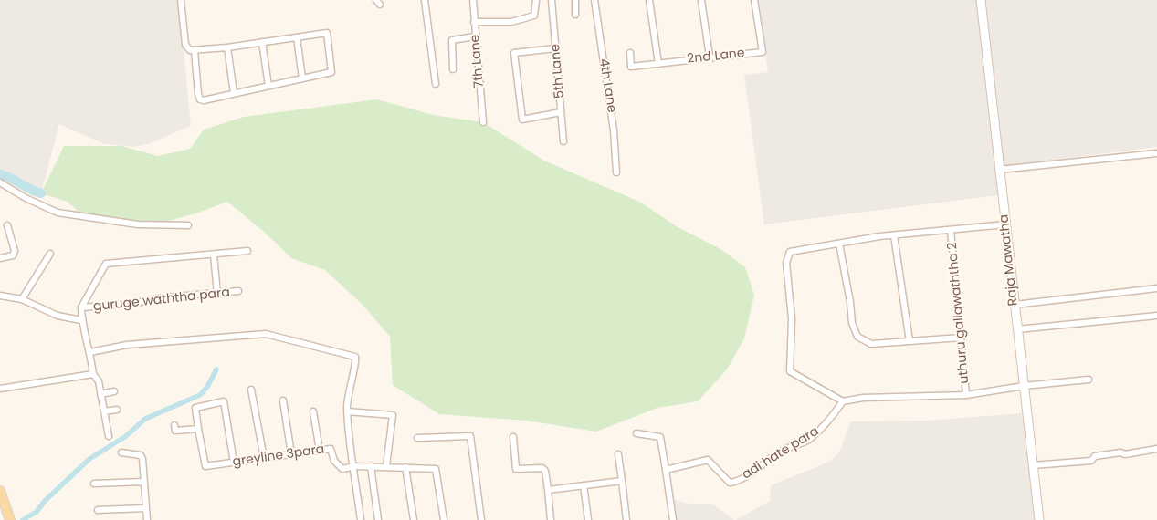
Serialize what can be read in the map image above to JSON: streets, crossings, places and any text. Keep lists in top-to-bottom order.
{
  "streets": {
    "street": [
      "2nd Lane",
      "7th Lane",
      "5th Lane",
      "4th Lane",
      "Raja Mawatha",
      "guruge waththa para",
      "uthuru gallawaththa 2",
      "adi hate para",
      "greyline 3para"
    ]
  },
  "crossings": [
    ["Raja Mawatha", "uthuru gallawaththa 2"],
    ["uthuru gallawaththa 2", "adi hate para"]
  ]
}
